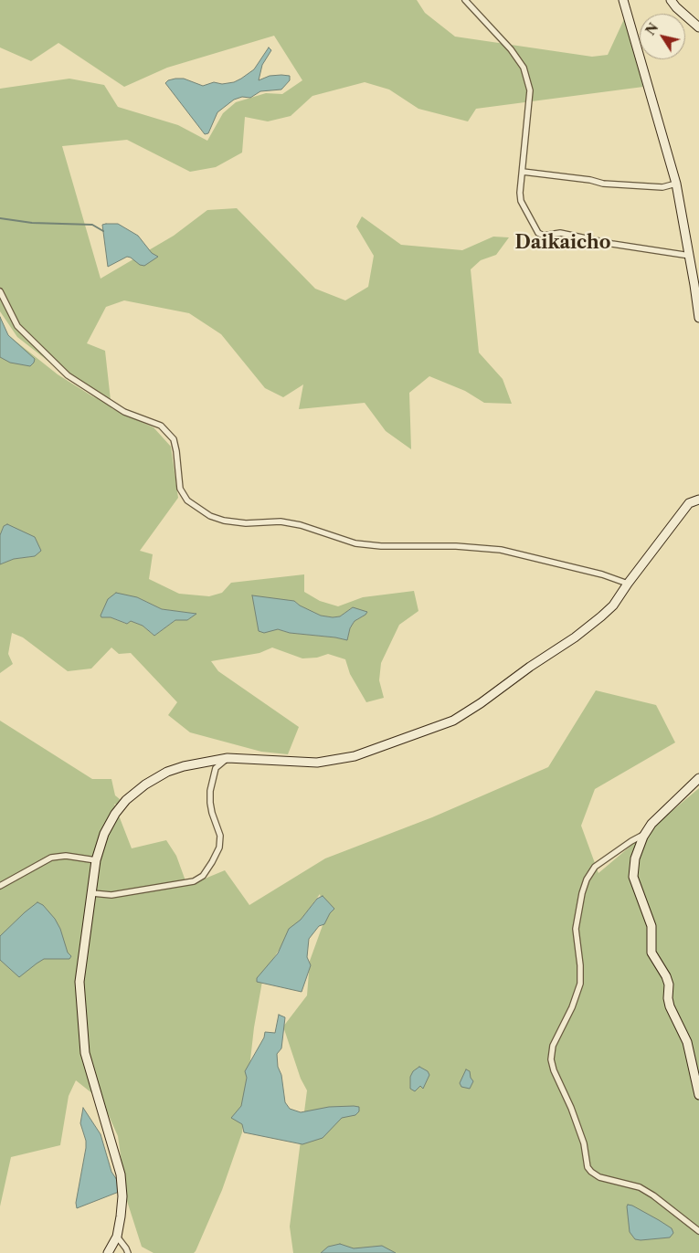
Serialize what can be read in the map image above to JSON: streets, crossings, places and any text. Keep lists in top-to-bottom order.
{
  "districts": ["Daikaicho"],
  "north": "top left"
}
